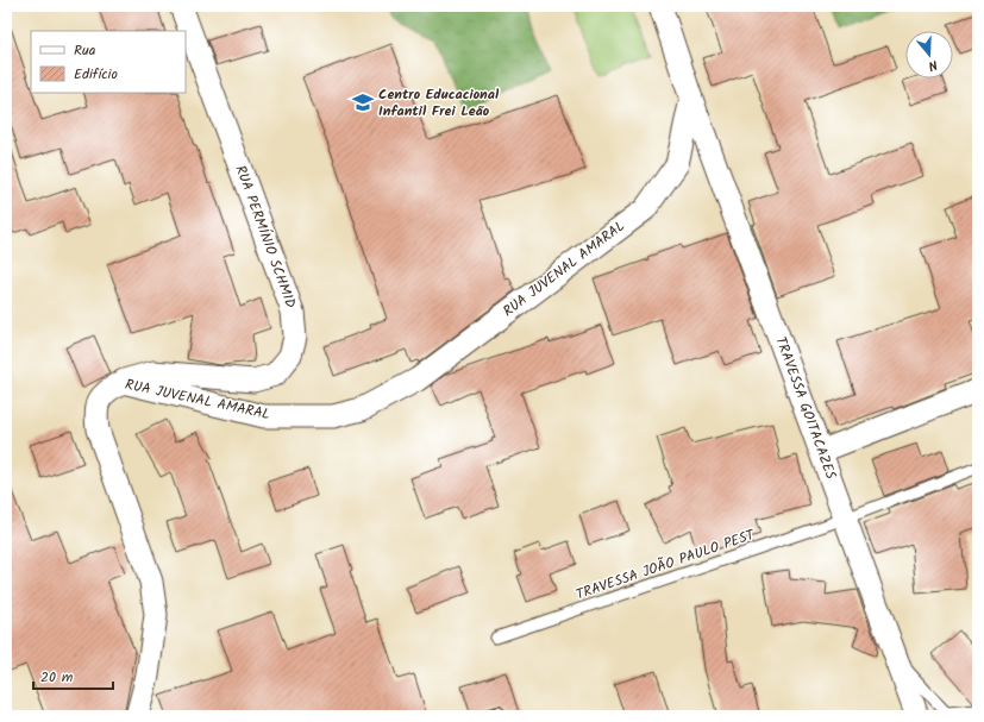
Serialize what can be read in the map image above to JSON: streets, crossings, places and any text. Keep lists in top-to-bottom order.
{
  "streets": {
    "street": ["RUA PERMÍNIO SCHMID", "RUA JUVENAL AMARAL", "TRAVESSA GOITACAZES"],
    "lane": ["TRAVESSA JOÃO PAULO PEST"]
  },
  "crossings": [
    ["RUA PERMÍNIO SCHMID", "RUA JUVENAL AMARAL"],
    ["RUA JUVENAL AMARAL", "TRAVESSA GOITACAZES"],
    ["TRAVESSA GOITACAZES", "TRAVESSA JOÃO PAULO PEST"]
  ],
  "places": {
    "school or university": ["Centro Educacional Infantil Frei Leão"]
  },
  "legend": ["Rua", "Edifício"],
  "scale_bar": "20 m",
  "north": "bottom"
}
